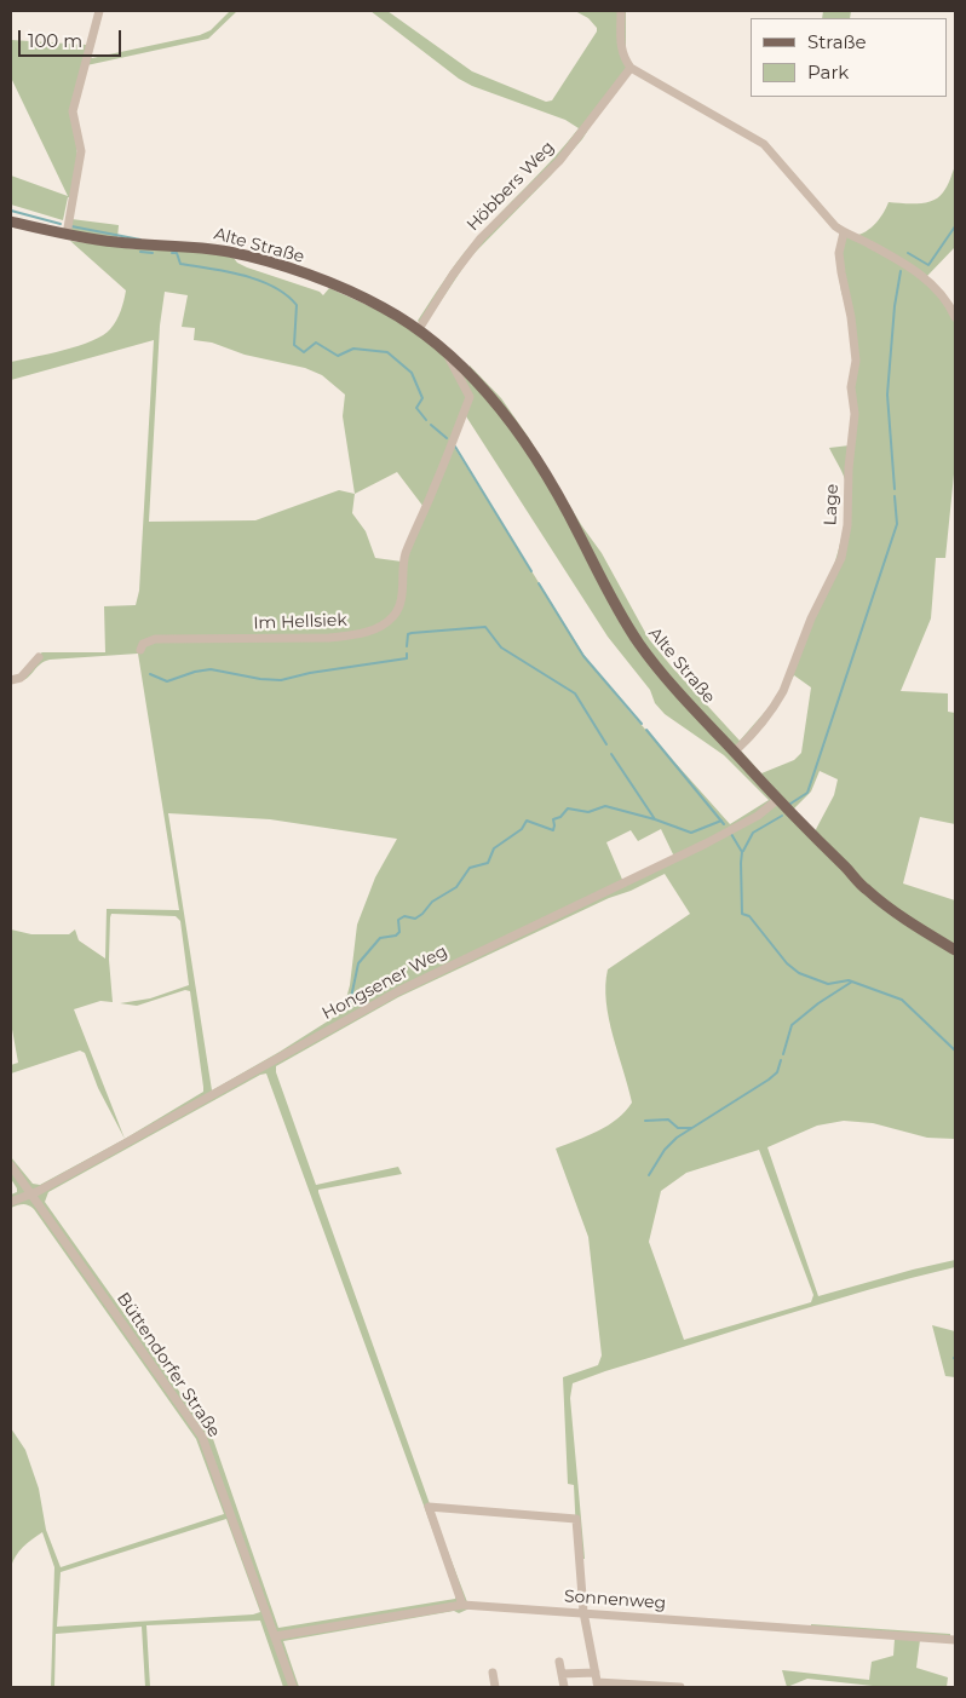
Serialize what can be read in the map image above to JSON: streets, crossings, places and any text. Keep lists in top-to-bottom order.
{
  "streets": {
    "main road": ["Alte Straße"],
    "street": [
      "Höbbers Weg",
      "Lage",
      "Im Hellsiek",
      "Hongsener Weg",
      "Büttendorfer Straße",
      "Sonnenweg"
    ]
  },
  "crossings": [
    ["Höbbers Weg", "Alte Straße"],
    ["Alte Straße", "Lage"],
    ["Alte Straße", "Im Hellsiek"],
    ["Alte Straße", "Hongsener Weg"],
    ["Hongsener Weg", "Büttendorfer Straße"],
    ["Büttendorfer Straße", "Sonnenweg"]
  ],
  "legend": ["Straße", "Park"],
  "scale_bar": "100 m"
}
